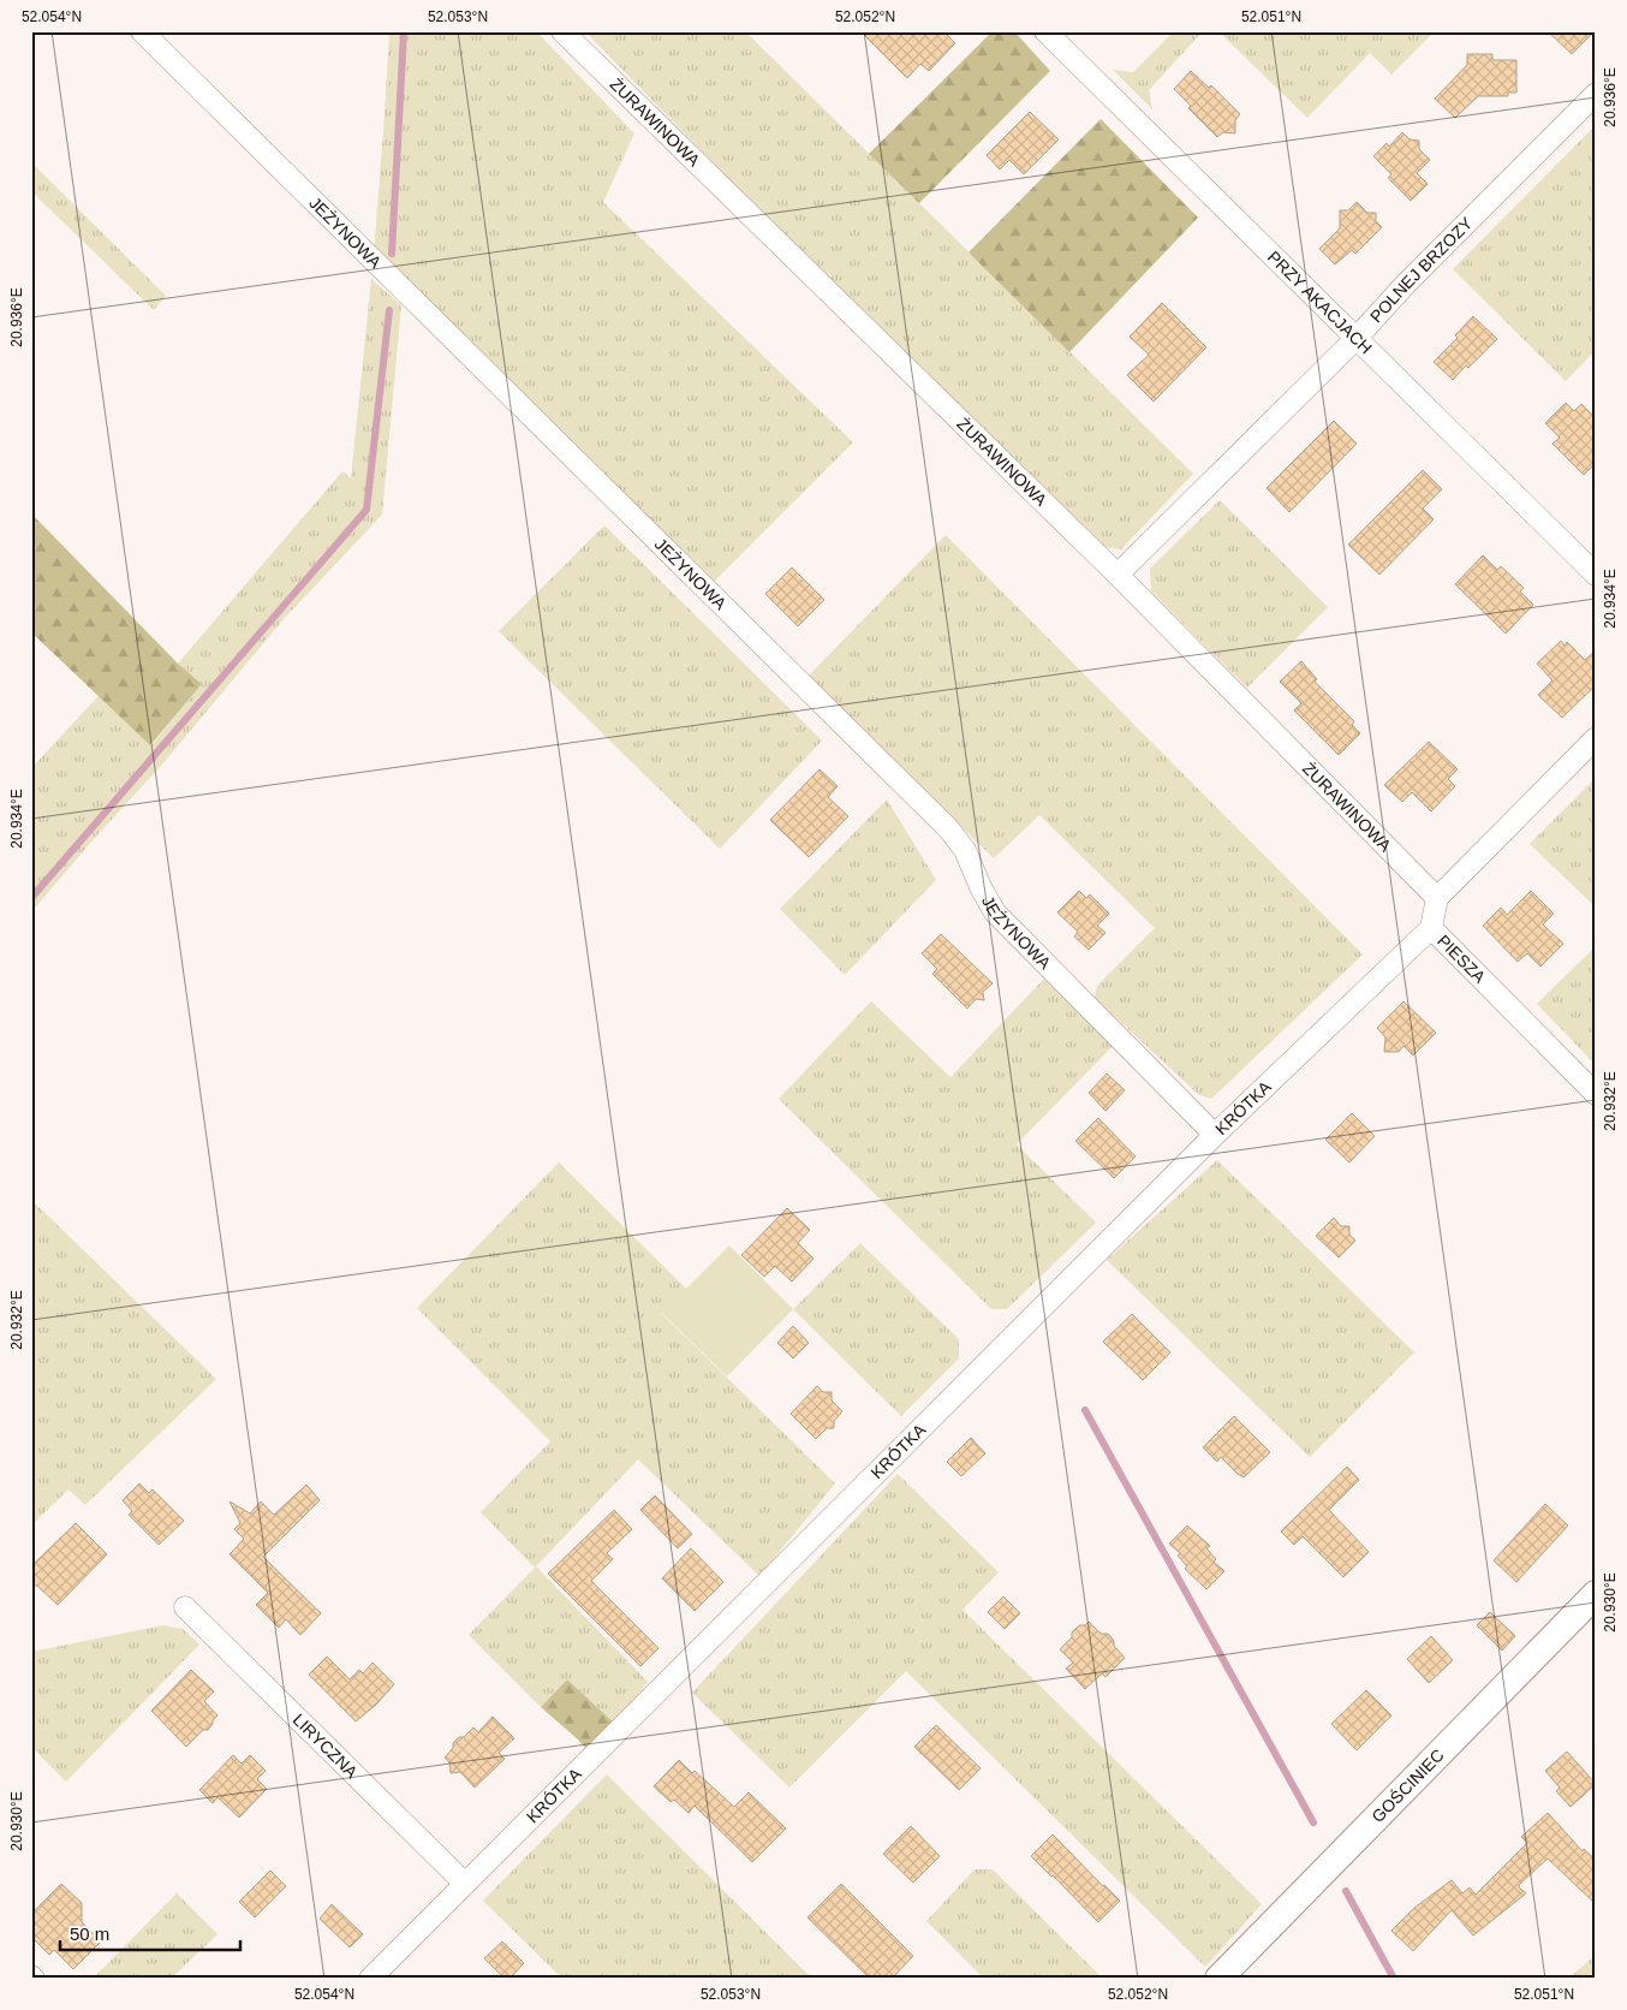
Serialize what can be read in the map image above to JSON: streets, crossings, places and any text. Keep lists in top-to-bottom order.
{
  "streets": {
    "street": [
      "ŻURAWINOWA",
      "JEŻYNOWA",
      "POLNEJ BRZOZY",
      "PRZY AKACJACH",
      "PIESZA",
      "KRÓTKA",
      "LIRYCZNA",
      "GOŚCINIEC"
    ]
  },
  "crossings": [
    ["ŻURAWINOWA", "POLNEJ BRZOZY"],
    ["ŻURAWINOWA", "PIESZA"],
    ["JEŻYNOWA", "KRÓTKA"],
    ["POLNEJ BRZOZY", "PRZY AKACJACH"],
    ["PIESZA", "KRÓTKA"],
    ["KRÓTKA", "LIRYCZNA"]
  ],
  "scale_bar": "50 m",
  "coordinates": [
    "52.054°N",
    "52.053°N",
    "52.052°N",
    "52.051°N",
    "20.936°E",
    "20.934°E",
    "20.932°E",
    "20.930°E"
  ]
}
